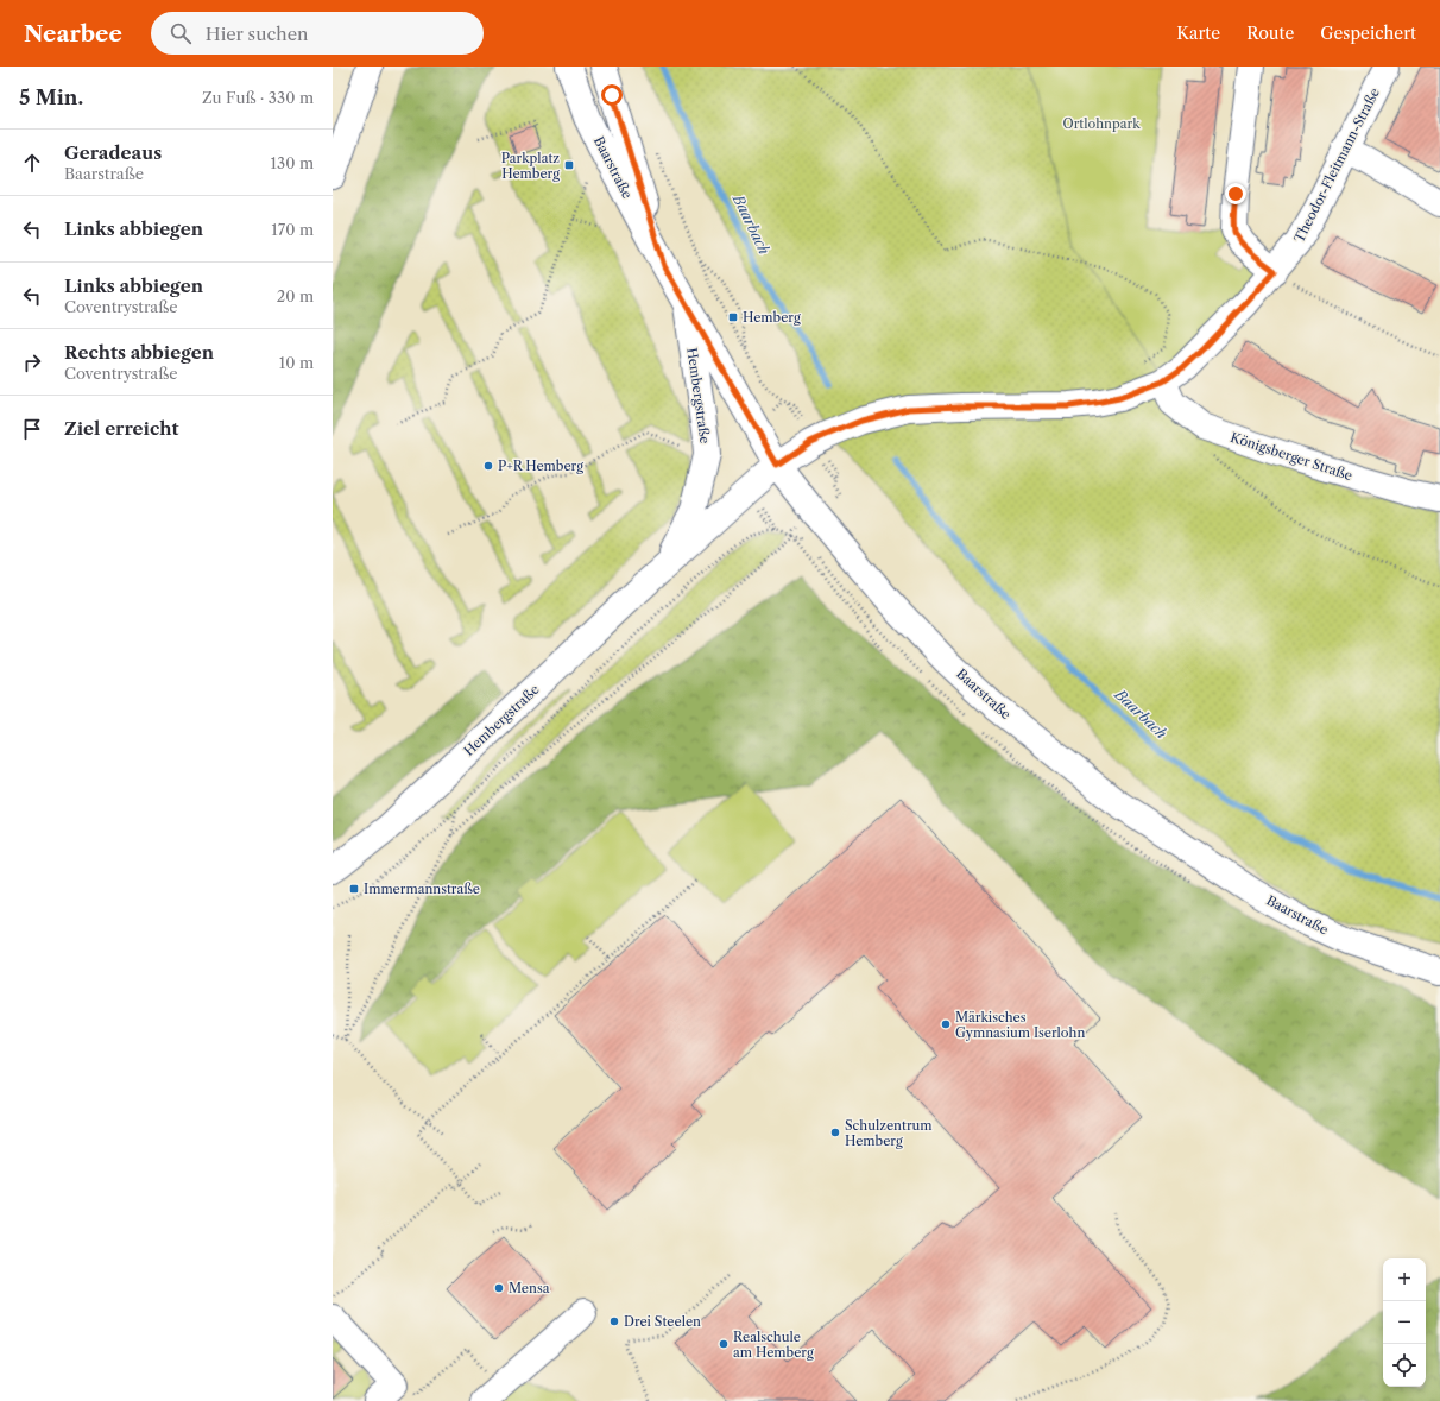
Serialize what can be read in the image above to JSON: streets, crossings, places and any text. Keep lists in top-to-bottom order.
{
  "streets": {
    "main road": [
      "Theodor-Fleitmann-Straße",
      "Baarstraße",
      "Hembergstraße",
      "Königsberger Straße"
    ]
  },
  "crossings": [
    ["Theodor-Fleitmann-Straße", "Baarstraße"],
    ["Theodor-Fleitmann-Straße", "Hembergstraße"],
    ["Theodor-Fleitmann-Straße", "Königsberger Straße"],
    ["Baarstraße", "Hembergstraße"]
  ],
  "water": ["Baarbach"],
  "parks": ["Ortlohnpark"],
  "places": {
    "transit": ["Parkplatz Hemberg", "Hemberg", "Immermannstraße"],
    "other": [
      "P+R Hemberg",
      "Märkisches Gymnasium Iserlohn",
      "Schulzentrum Hemberg",
      "Mensa",
      "Drei Steelen",
      "Realschule am Hemberg"
    ]
  },
  "page": {
    "header": "Nearbee",
    "search": "Hier suchen",
    "nav": ["Karte", "Route", "Gespeichert"],
    "heading": ["5 Min.", "Zu Fuß · 330 m"],
    "list": [
      ["Geradeaus", "Baarstraße", "130 m"],
      ["Links abbiegen", "170 m"],
      ["Links abbiegen", "Coventrystraße", "20 m"],
      ["Rechts abbiegen", "Coventrystraße", "10 m"],
      "Ziel erreicht"
    ],
    "map_buttons": ["+", "−"]
  }
}
